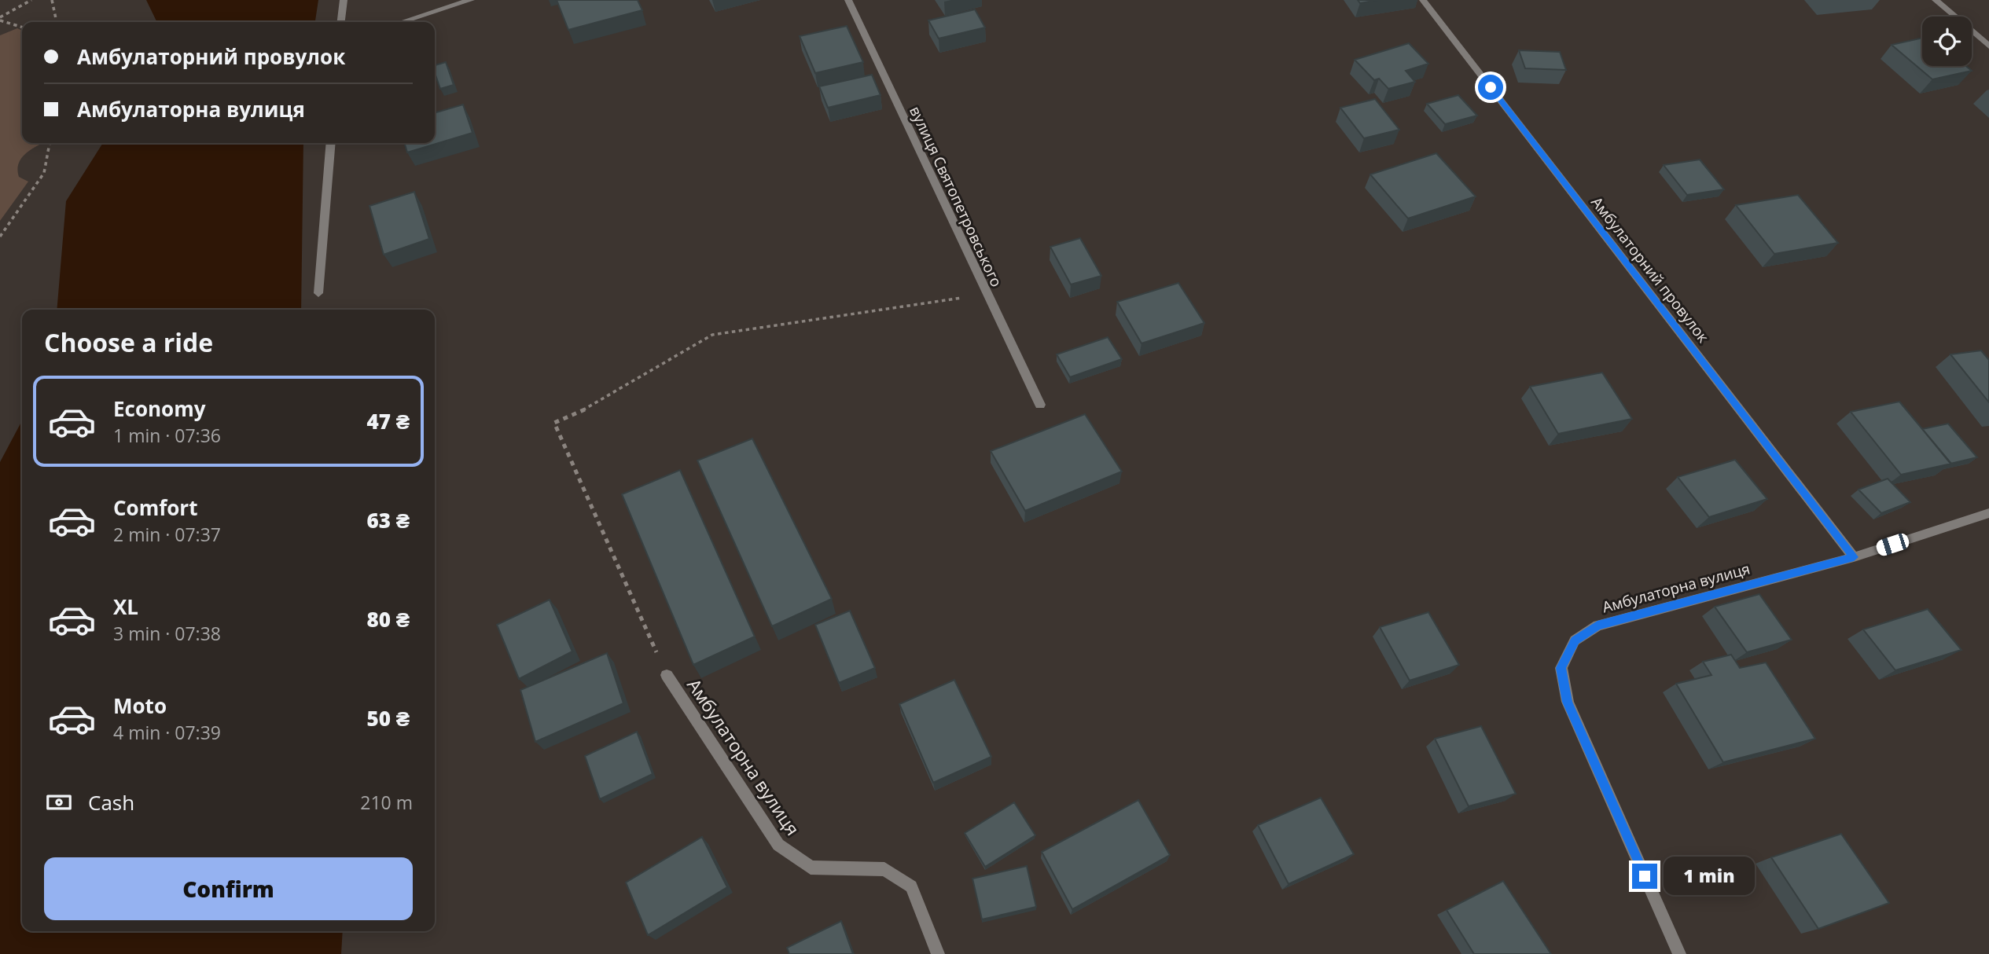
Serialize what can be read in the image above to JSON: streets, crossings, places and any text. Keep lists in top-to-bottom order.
{
  "streets": {
    "street": ["вулиця Святопетровського", "Амбулаторний провулок", "Амбулаторна вулиця"]
  },
  "crossings": [
    ["Амбулаторний провулок", "Амбулаторна вулиця"]
  ],
  "page": {
    "banner": ["Амбулаторний провулок", "Амбулаторна вулиця"],
    "heading": "Choose a ride",
    "list": [
      {
        "name": "Economy",
        "note": "1 min · 07:36",
        "value": "47 ₴"
      },
      {
        "name": "Comfort",
        "note": "2 min · 07:37",
        "value": "63 ₴"
      },
      {
        "name": "XL",
        "note": "3 min · 07:38",
        "value": "80 ₴"
      },
      {
        "name": "Moto",
        "note": "4 min · 07:39",
        "value": "50 ₴"
      }
    ],
    "pay": ["Cash", "210 m"],
    "buttons": "Confirm",
    "bubble": "1 min"
  }
}
